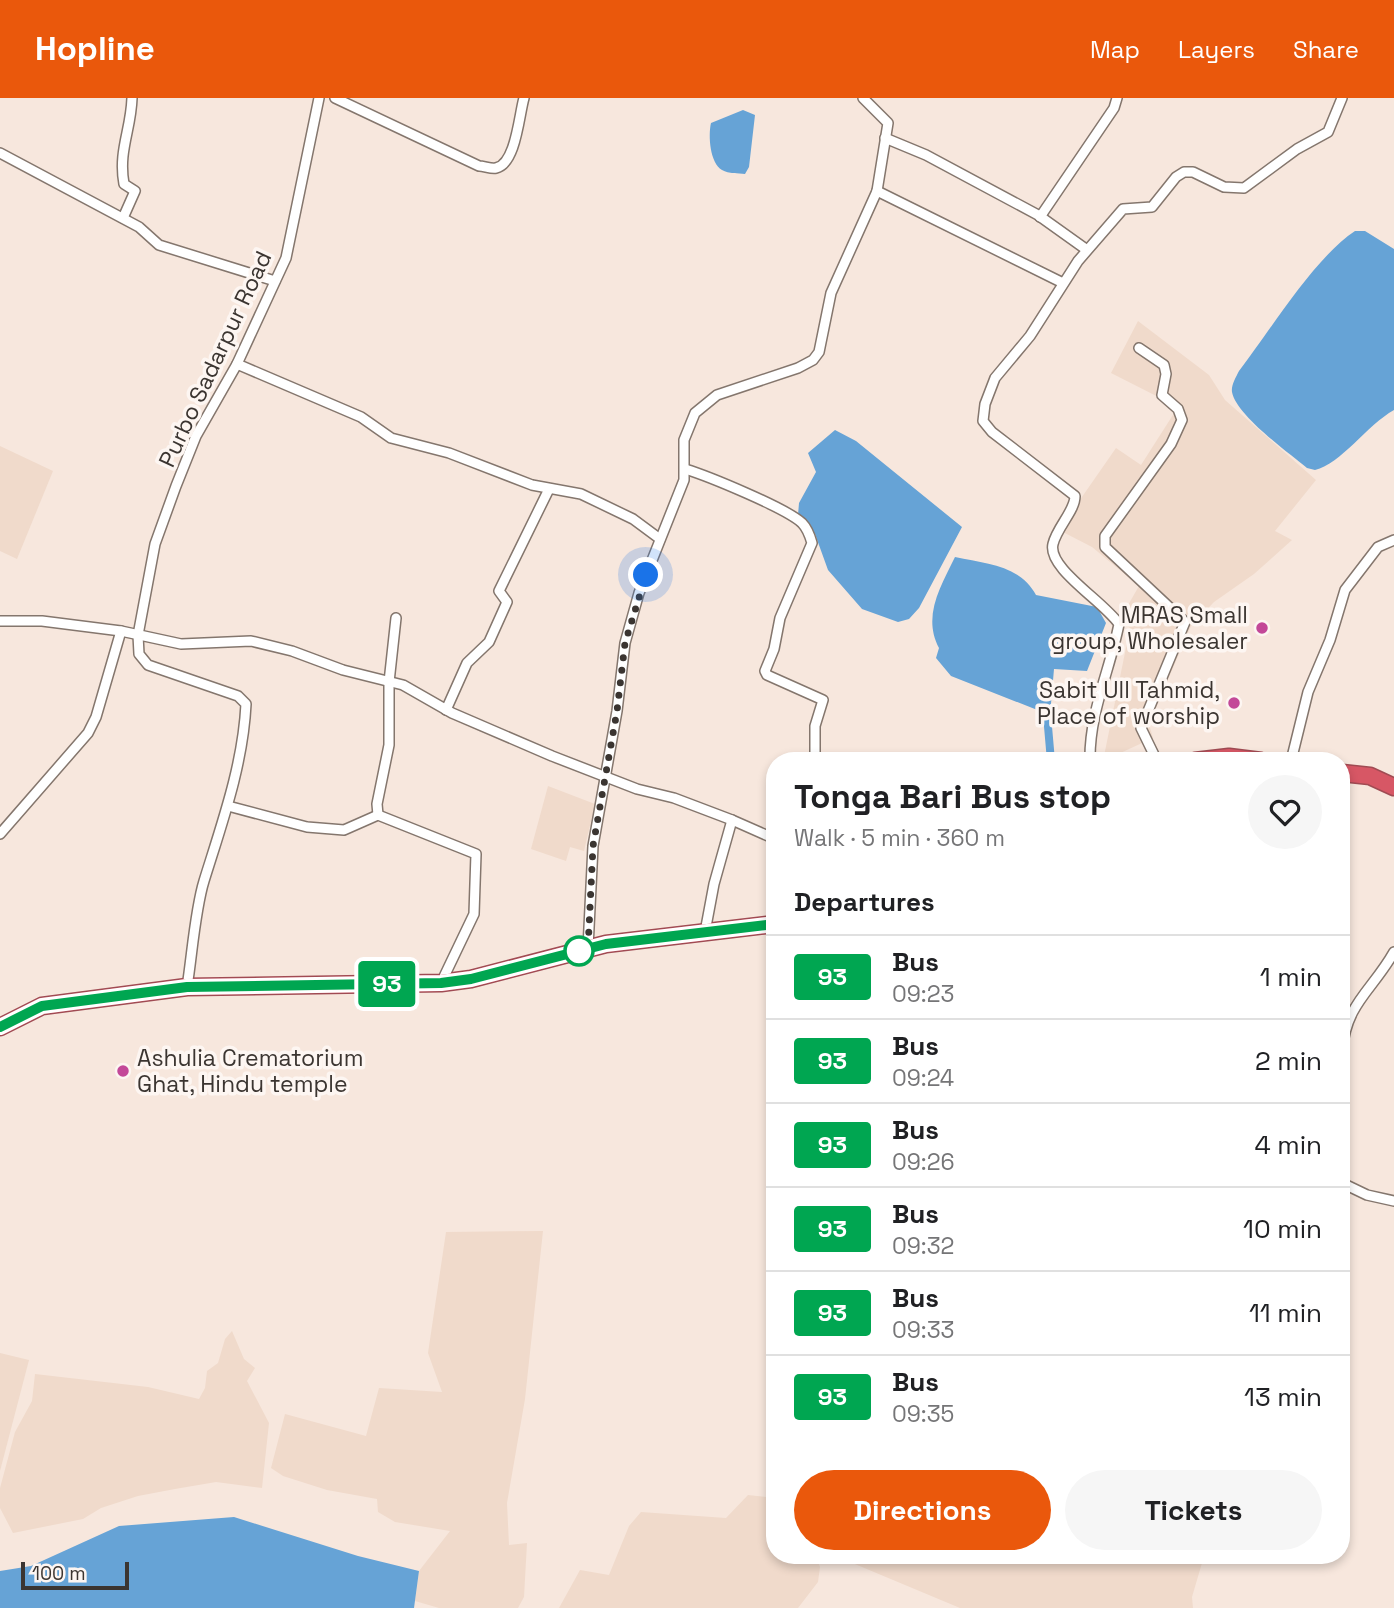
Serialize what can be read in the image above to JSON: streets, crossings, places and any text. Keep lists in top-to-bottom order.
{
  "streets": {
    "street": ["Purbo Sadarpur Road"]
  },
  "places": ["MRAS Small group, Wholesaler", "Sabit Ull Tahmid, Place of worship", "Ashulia Crematorium Ghat, Hindu temple"],
  "lines": ["bus line 93"],
  "scale_bar": "100 m",
  "page": {
    "header": "Hopline",
    "nav": ["Map", "Layers", "Share"],
    "on_map": "93",
    "heading": [
      ["Tonga Bari Bus stop", "Walk · 5 min · 360 m"],
      "Departures"
    ],
    "list": [
      {
        "mark": "93",
        "name": "Bus",
        "note": "09:23",
        "value": "1 min"
      },
      {
        "mark": "93",
        "name": "Bus",
        "note": "09:24",
        "value": "2 min"
      },
      {
        "mark": "93",
        "name": "Bus",
        "note": "09:26",
        "value": "4 min"
      },
      {
        "mark": "93",
        "name": "Bus",
        "note": "09:32",
        "value": "10 min"
      },
      {
        "mark": "93",
        "name": "Bus",
        "note": "09:33",
        "value": "11 min"
      },
      {
        "mark": "93",
        "name": "Bus",
        "note": "09:35",
        "value": "13 min"
      }
    ],
    "buttons": ["Directions", "Tickets"],
    "scale": "100 m"
  }
}
